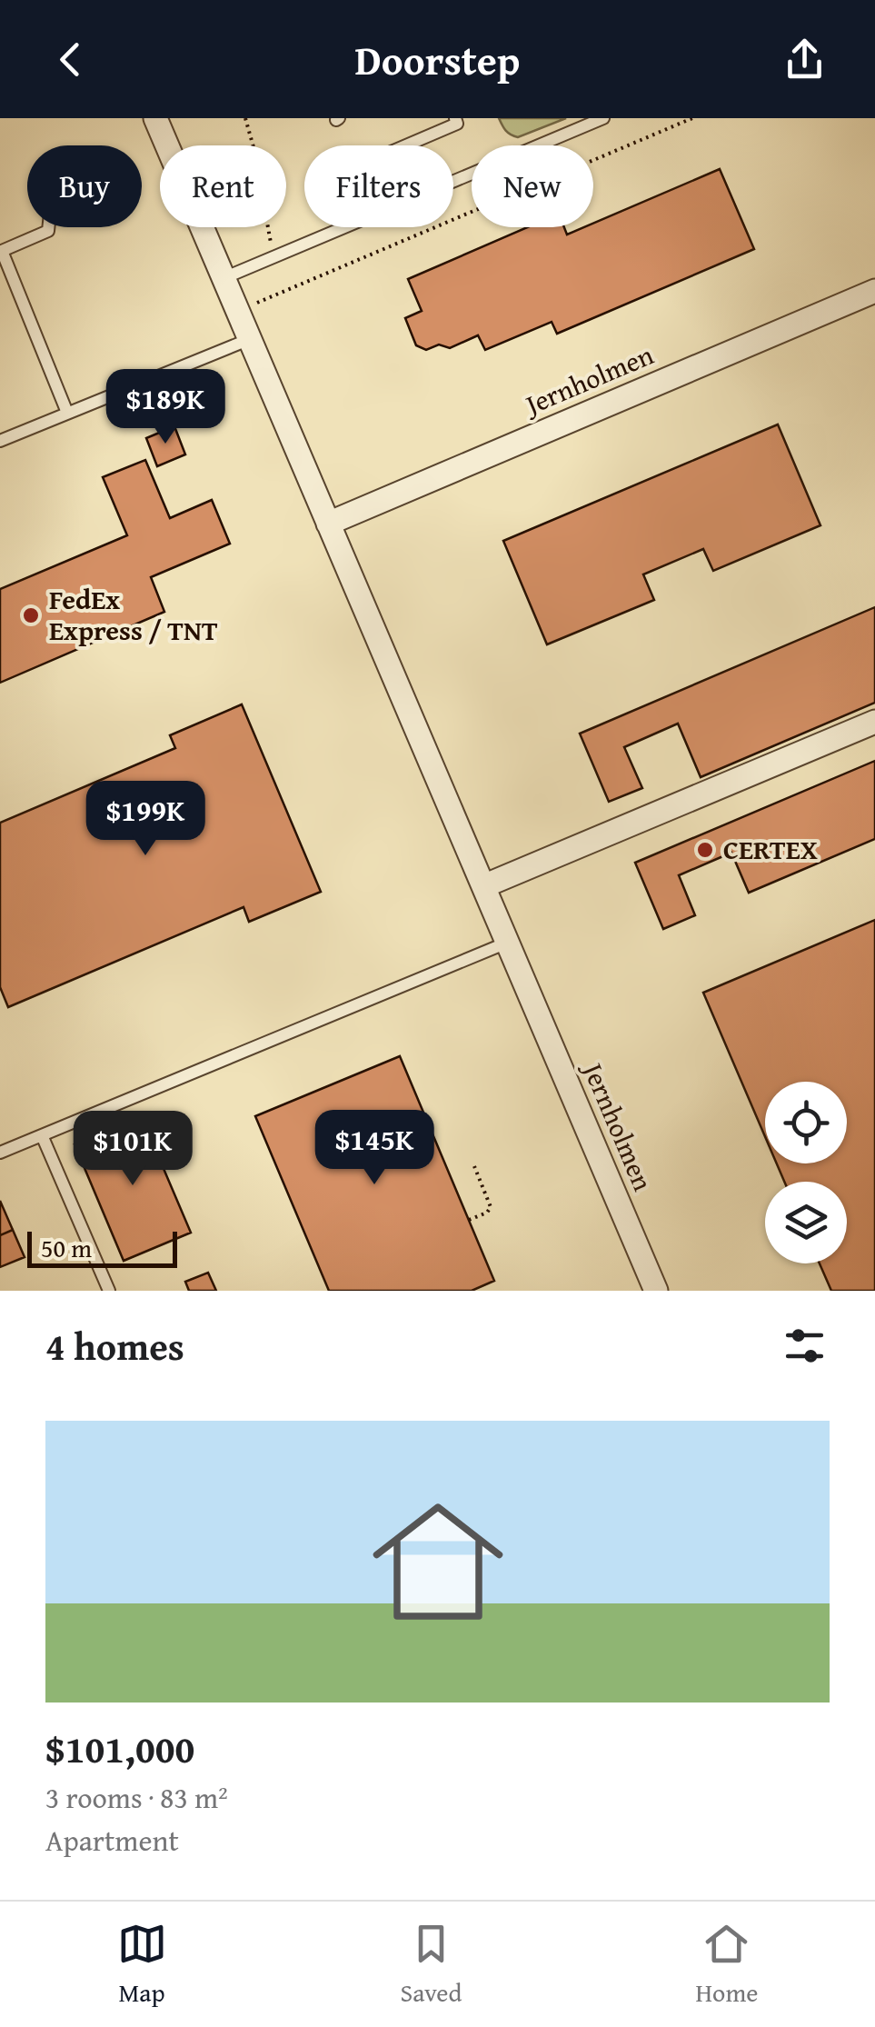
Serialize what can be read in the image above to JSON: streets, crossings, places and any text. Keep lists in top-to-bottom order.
{
  "streets": {
    "street": ["Jernholmen"]
  },
  "places": ["FedEx Express / TNT", "CERTEX"],
  "scale_bar": "50 m",
  "page": {
    "header": "Doorstep",
    "chip": [
      "Buy",
      "Rent",
      "Filters",
      "New"
    ],
    "price": [
      "$189K",
      "$199K",
      "$145K",
      "$101K"
    ],
    "scale": "50 m",
    "heading": "4 homes",
    "list": [
      {
        "name": "$101,000",
        "note": "3 rooms · 83 m² · Apartment"
      }
    ],
    "tabs": ["Map", "Saved", "Home"]
  }
}
